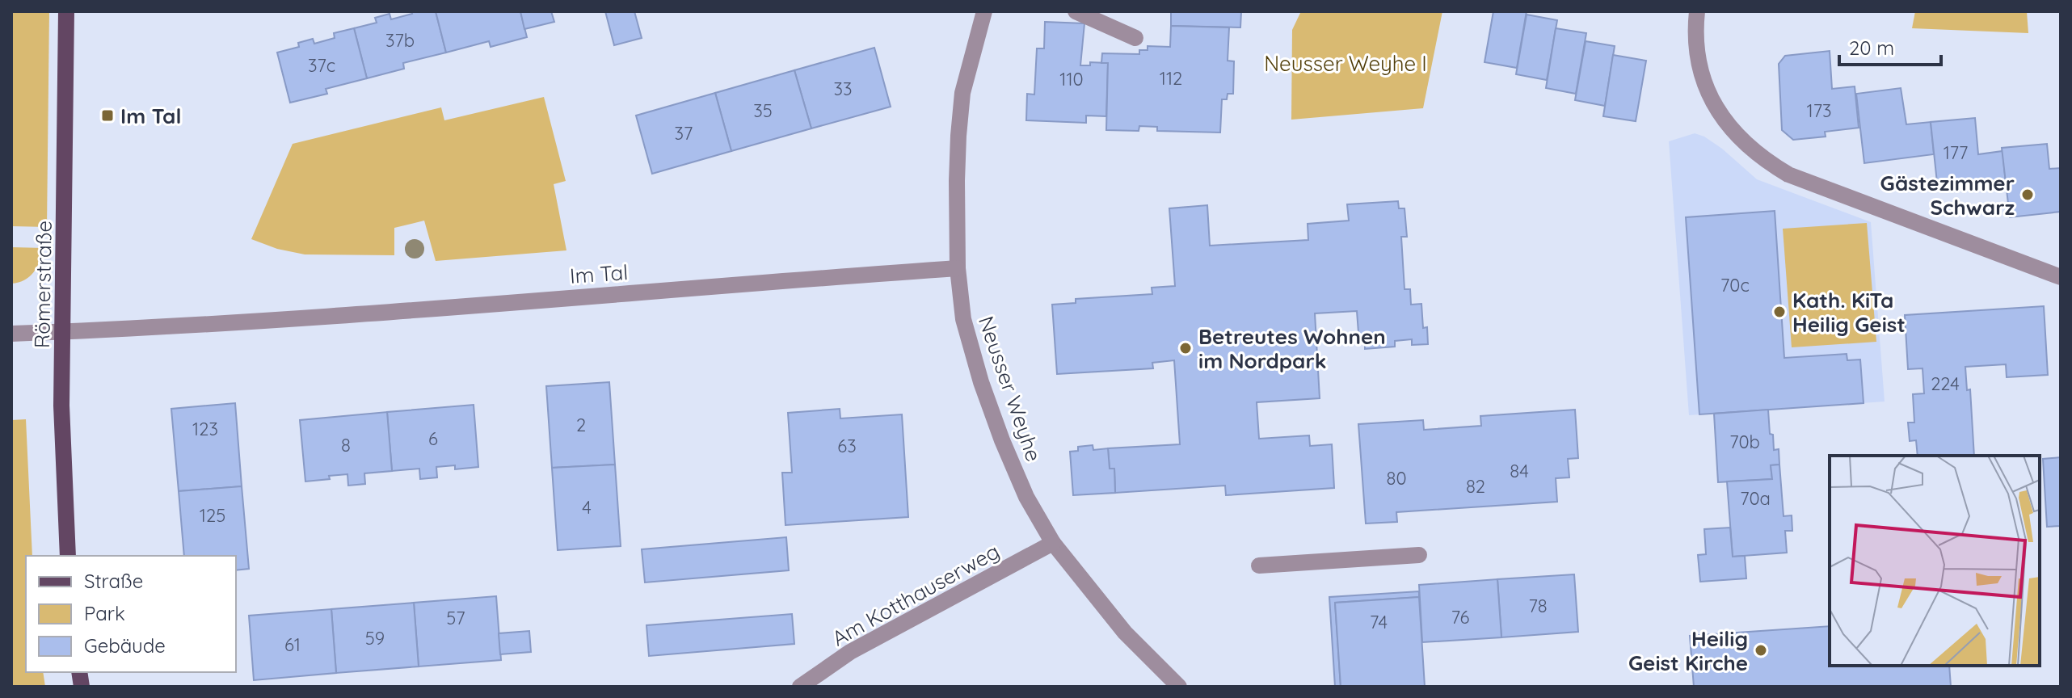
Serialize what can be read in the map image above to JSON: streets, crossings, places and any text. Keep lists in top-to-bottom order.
{
  "streets": {
    "main road": ["Römerstraße"],
    "street": ["Im Tal", "Neusser Weyhe", "Am Kotthauserweg"]
  },
  "crossings": [
    ["Im Tal", "Römerstraße"],
    ["Im Tal", "Neusser Weyhe"],
    ["Neusser Weyhe", "Am Kotthauserweg"]
  ],
  "parks": ["Neusser Weyhe I"],
  "places": {
    "transit": ["Im Tal"],
    "other": [
      "Gästezimmer Schwarz",
      "Kath. KiTa Heilig Geist",
      "Betreutes Wohnen im Nordpark",
      "Heilig Geist Kirche"
    ]
  },
  "house_numbers": [
    "37b",
    "37c",
    "112",
    "110",
    "33",
    "35",
    "173",
    "37",
    "177",
    "70c",
    "224",
    "2",
    "123",
    "6",
    "70b",
    "8",
    "63",
    "84",
    "80",
    "82",
    "70a",
    "4",
    "125",
    "78",
    "76",
    "57",
    "74",
    "59",
    "61"
  ],
  "legend": ["Straße", "Park", "Gebäude"],
  "scale_bar": "20 m"
}
